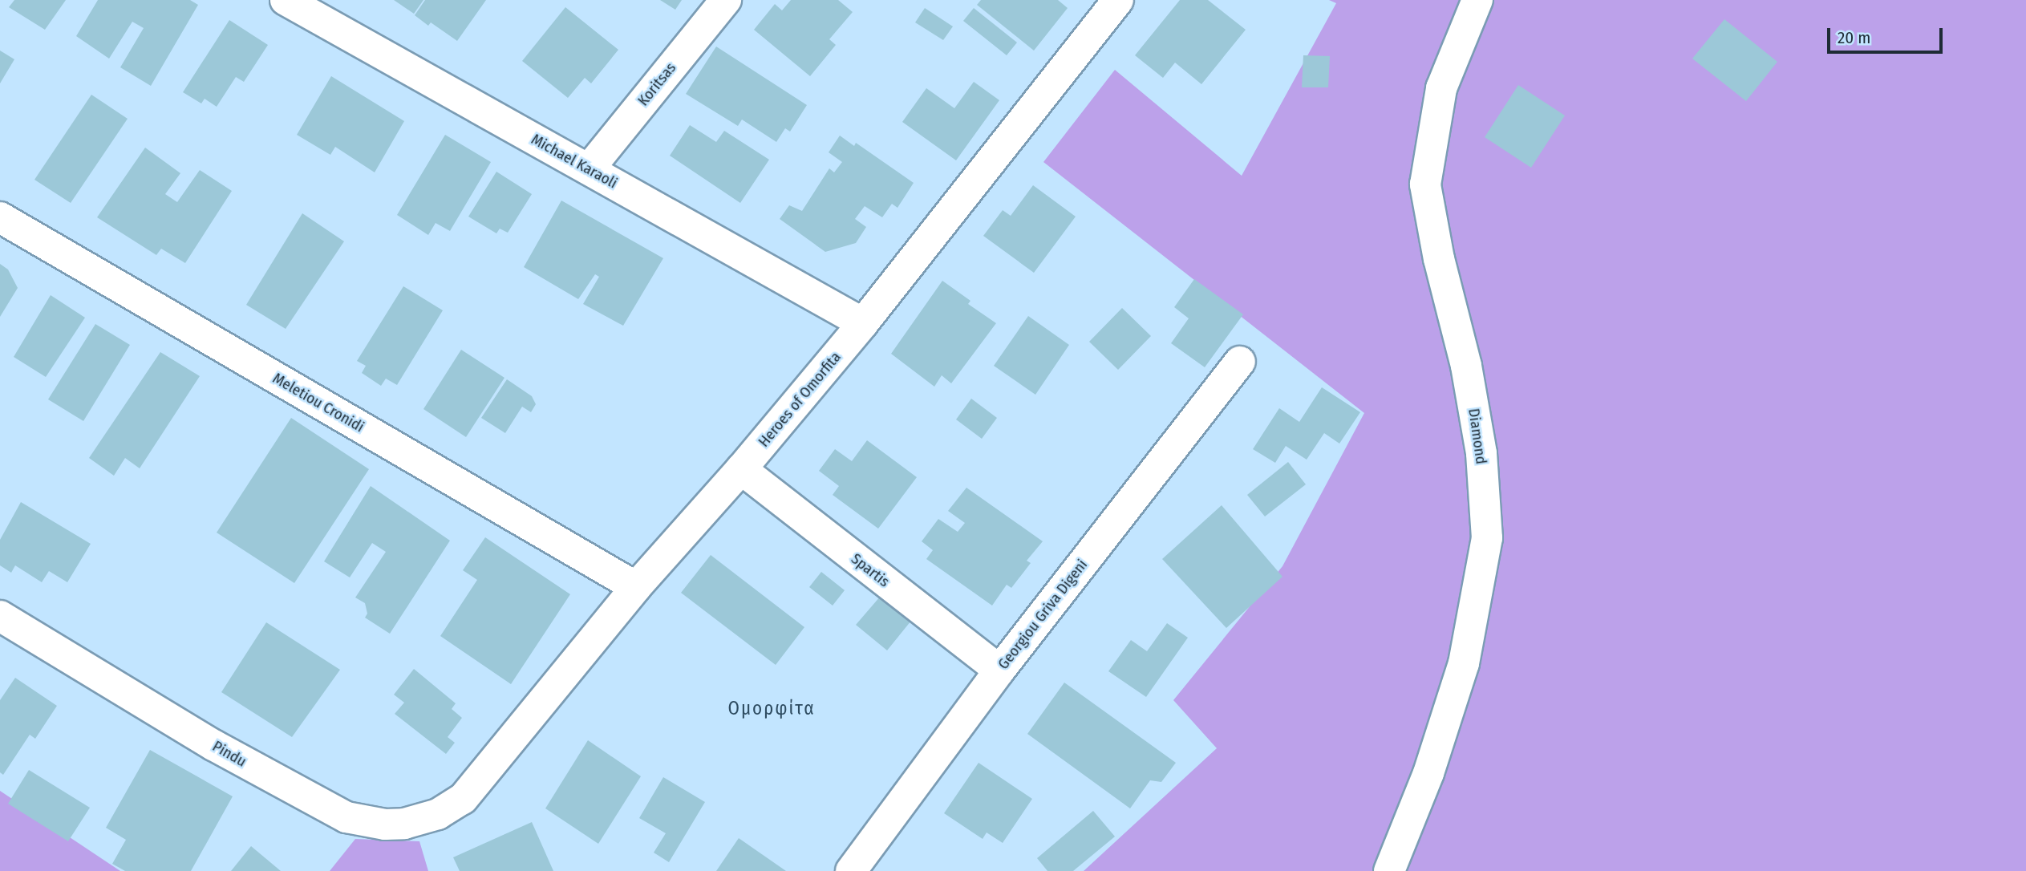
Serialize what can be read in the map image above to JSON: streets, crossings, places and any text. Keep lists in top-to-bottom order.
{
  "streets": {
    "street": [
      "Koritsas",
      "Michael Karaoli",
      "Heroes of Omorfita",
      "Meletiou Cronidi",
      "Diamond",
      "Spartis",
      "Georgiou Griva Digeni",
      "Pindu"
    ]
  },
  "crossings": [
    ["Koritsas", "Michael Karaoli"],
    ["Michael Karaoli", "Heroes of Omorfita"],
    ["Heroes of Omorfita", "Meletiou Cronidi"],
    ["Heroes of Omorfita", "Spartis"],
    ["Heroes of Omorfita", "Pindu"],
    ["Spartis", "Georgiou Griva Digeni"]
  ],
  "districts": ["Ομορφίτα"],
  "scale_bar": "20 m"
}
